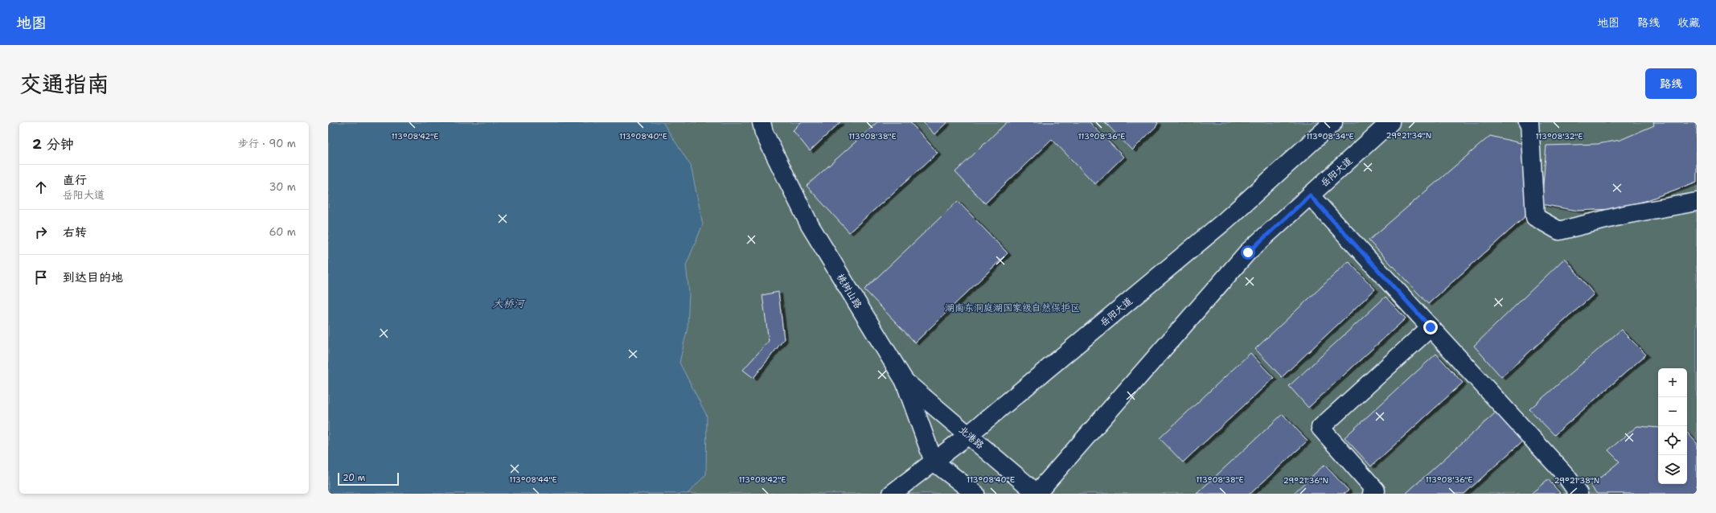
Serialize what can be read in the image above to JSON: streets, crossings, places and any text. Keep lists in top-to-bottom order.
{
  "streets": {
    "main road": ["岳阳大道", "桃树山路", "北港路"]
  },
  "crossings": [
    ["岳阳大道", "桃树山路"],
    ["岳阳大道", "北港路"],
    ["桃树山路", "北港路"]
  ],
  "water": ["大桥河"],
  "parks": ["湖南东洞庭湖国家级自然保护区"],
  "scale_bar": "20 m",
  "page": {
    "header": "地图",
    "nav": ["地图", "路线", "收藏"],
    "title": "交通指南",
    "buttons": "路线",
    "heading": ["2 分钟", "步行 · 90 m"],
    "list": [
      ["直行", "岳阳大道", "30 m"],
      ["右转", "60 m"],
      "到达目的地"
    ],
    "map_buttons": ["+", "−"],
    "scale": "20 m"
  },
  "coordinates": [
    "29°21'34\"N",
    "113°08'42\"E",
    "113°08'40\"E",
    "113°08'38\"E",
    "113°08'36\"E",
    "113°08'34\"E",
    "113°08'32\"E",
    "113°08'44\"E",
    "29°21'36\"N",
    "29°21'38\"N"
  ]
}
